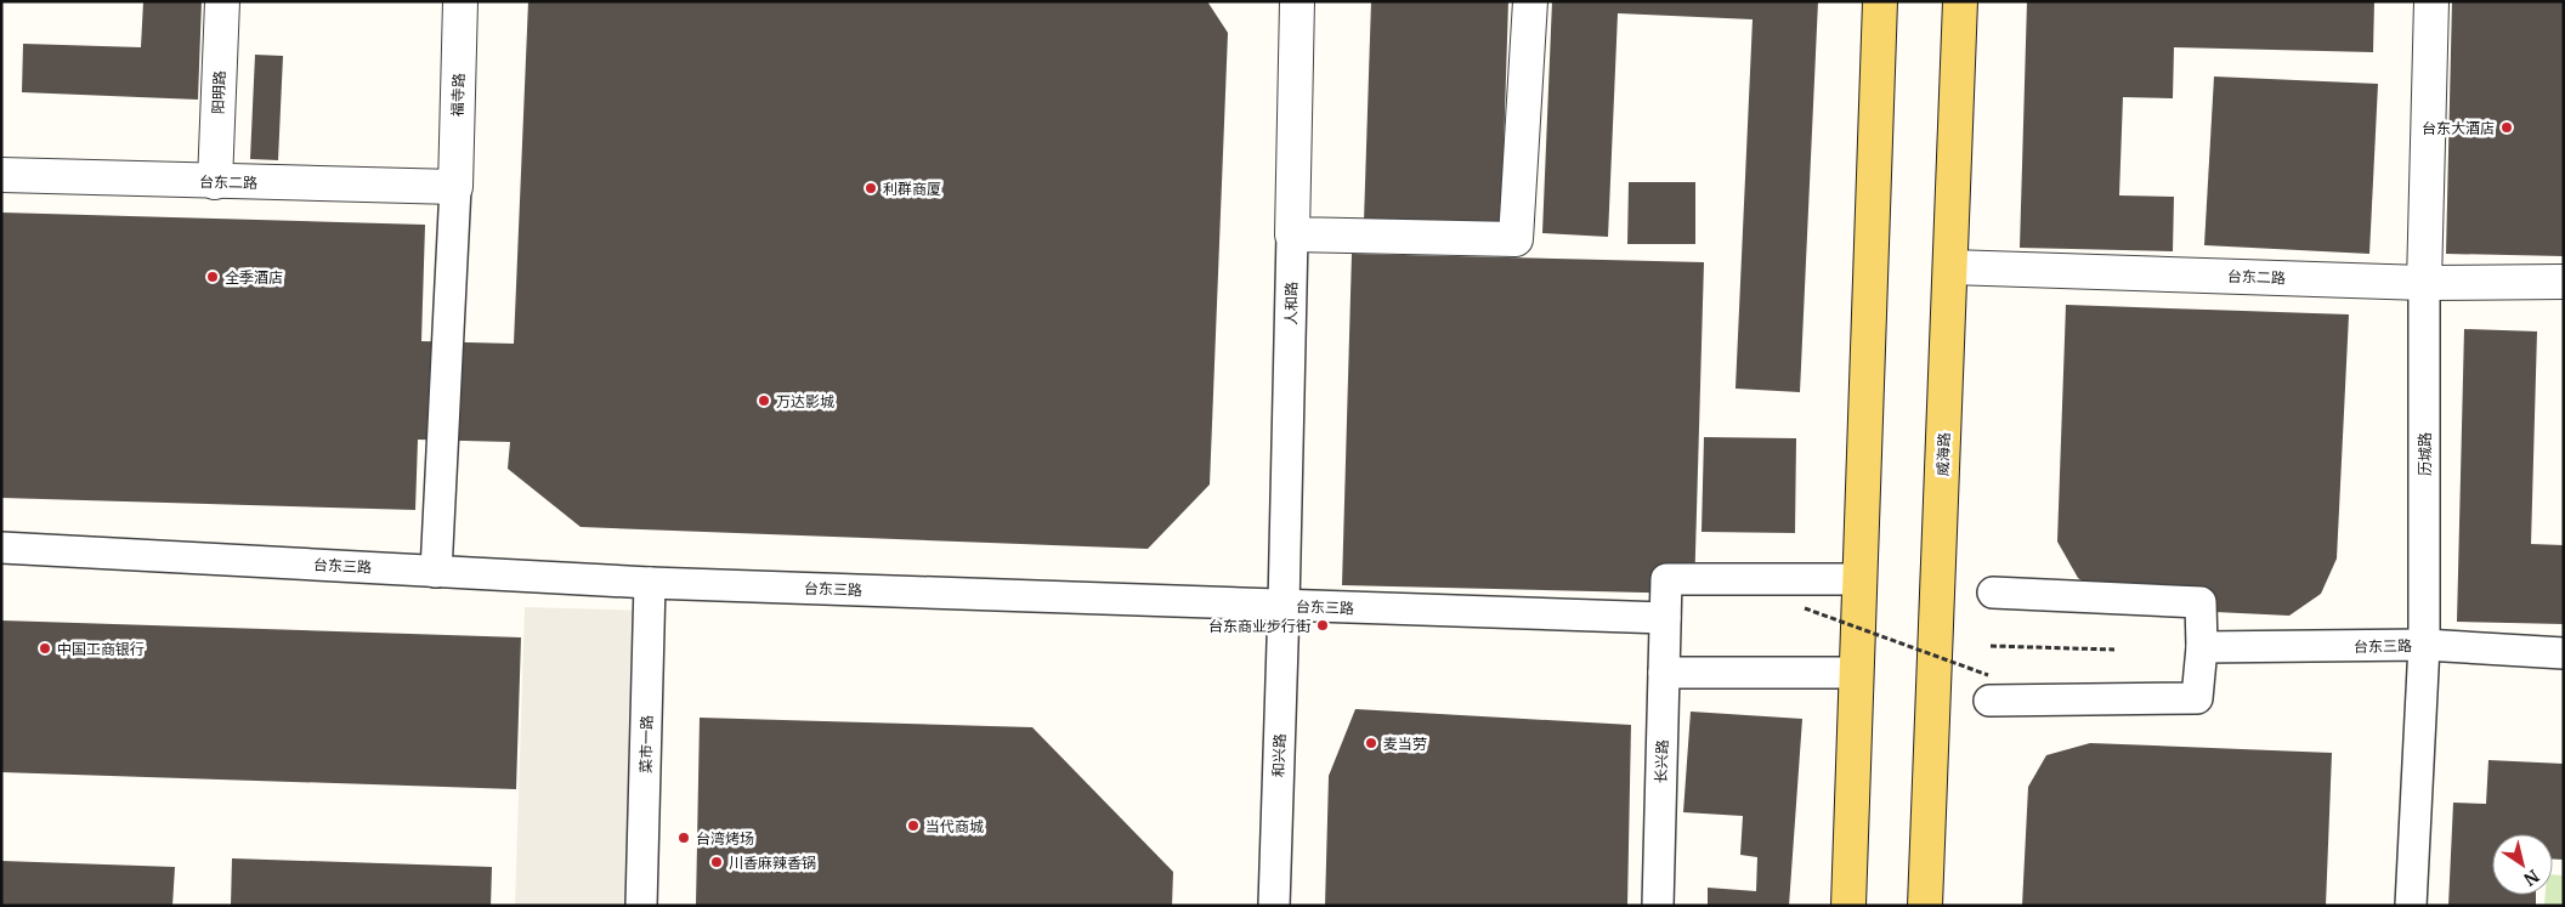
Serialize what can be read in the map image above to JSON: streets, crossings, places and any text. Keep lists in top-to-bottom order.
{
  "streets": {
    "main road": ["威海路"],
    "street": [
      "阳明路",
      "福寺路",
      "台东二路",
      "人和路",
      "历城路",
      "台东三路",
      "菜市一路",
      "和兴路",
      "长兴路"
    ]
  },
  "crossings": [
    ["阳明路", "台东二路"],
    ["福寺路", "台东二路"],
    ["台东二路", "威海路"],
    ["台东二路", "历城路"],
    ["人和路", "台东三路"],
    ["人和路", "和兴路"],
    ["历城路", "台东三路"],
    ["台东三路", "菜市一路"],
    ["台东三路", "和兴路"],
    ["台东三路", "长兴路"]
  ],
  "places": [
    "台东大酒店",
    "利群商厦",
    "全季酒店",
    "万达影城",
    "台东商业步行街",
    "中国工商银行",
    "麦当劳",
    "当代商城",
    "台湾烤场",
    "川香麻辣香锅"
  ],
  "north": "bottom right"
}
